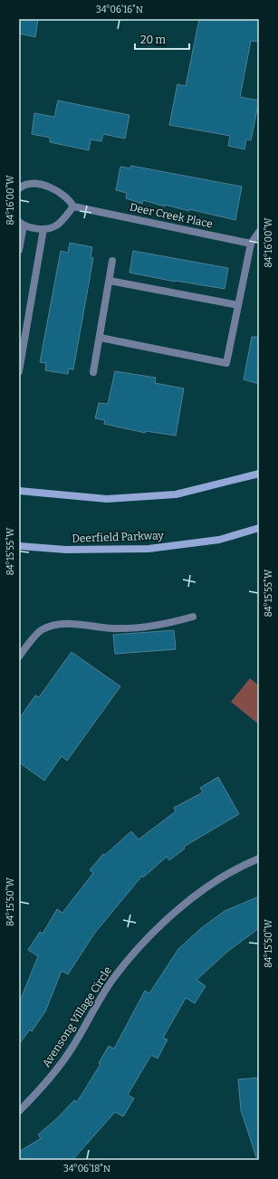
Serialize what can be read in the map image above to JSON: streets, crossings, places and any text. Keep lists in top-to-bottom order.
{
  "streets": {
    "main road": ["Deerfield Parkway"],
    "street": ["Deer Creek Place", "Avensong Village Circle"]
  },
  "scale_bar": "20 m",
  "coordinates": [
    "34°06'16\"N",
    "84°16'00\"W",
    "84°15'55\"W",
    "84°15'50\"W",
    "34°06'18\"N"
  ]
}
